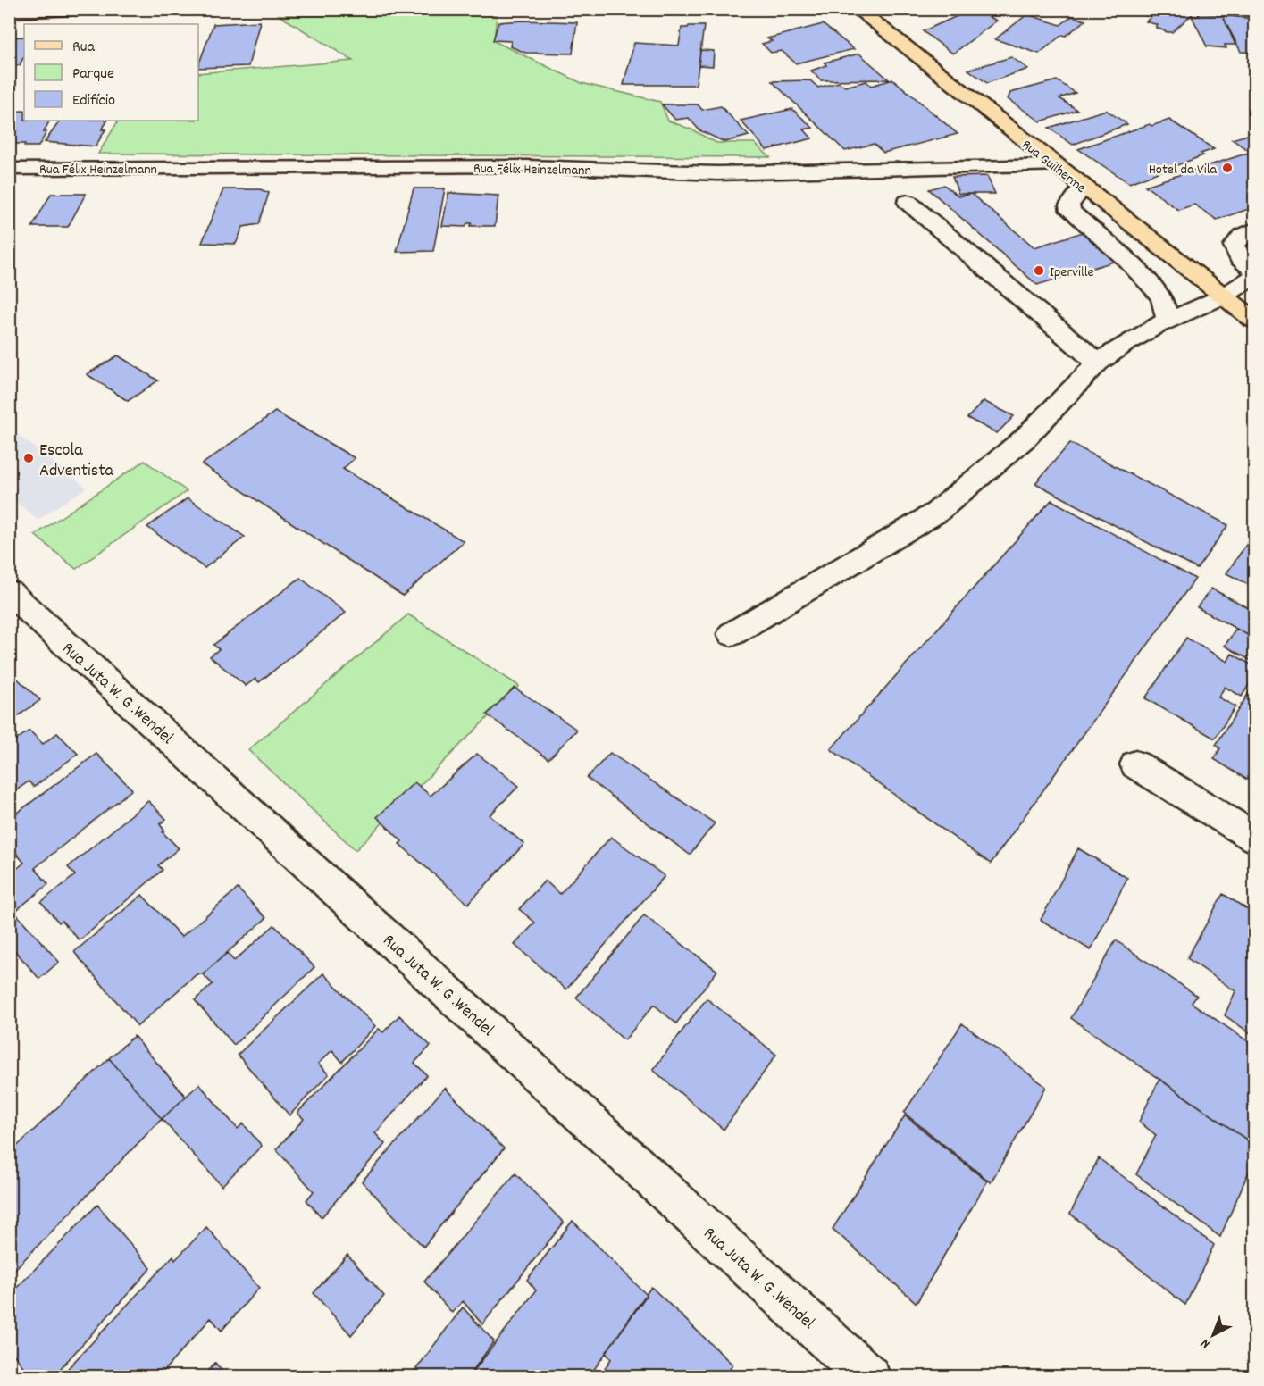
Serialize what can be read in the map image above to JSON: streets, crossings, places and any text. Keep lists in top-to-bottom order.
{
  "streets": {
    "main road": ["Rua Guilherme"],
    "street": ["Rua Félix Heinzelmann", "Rua Juta W. G .Wendel"]
  },
  "crossings": [
    ["Rua Guilherme", "Rua Félix Heinzelmann"]
  ],
  "places": ["Hotel da Vila", "Iperville", "Escola Adventista"],
  "legend": ["Rua", "Parque", "Edifício"],
  "north": "bottom left"
}
